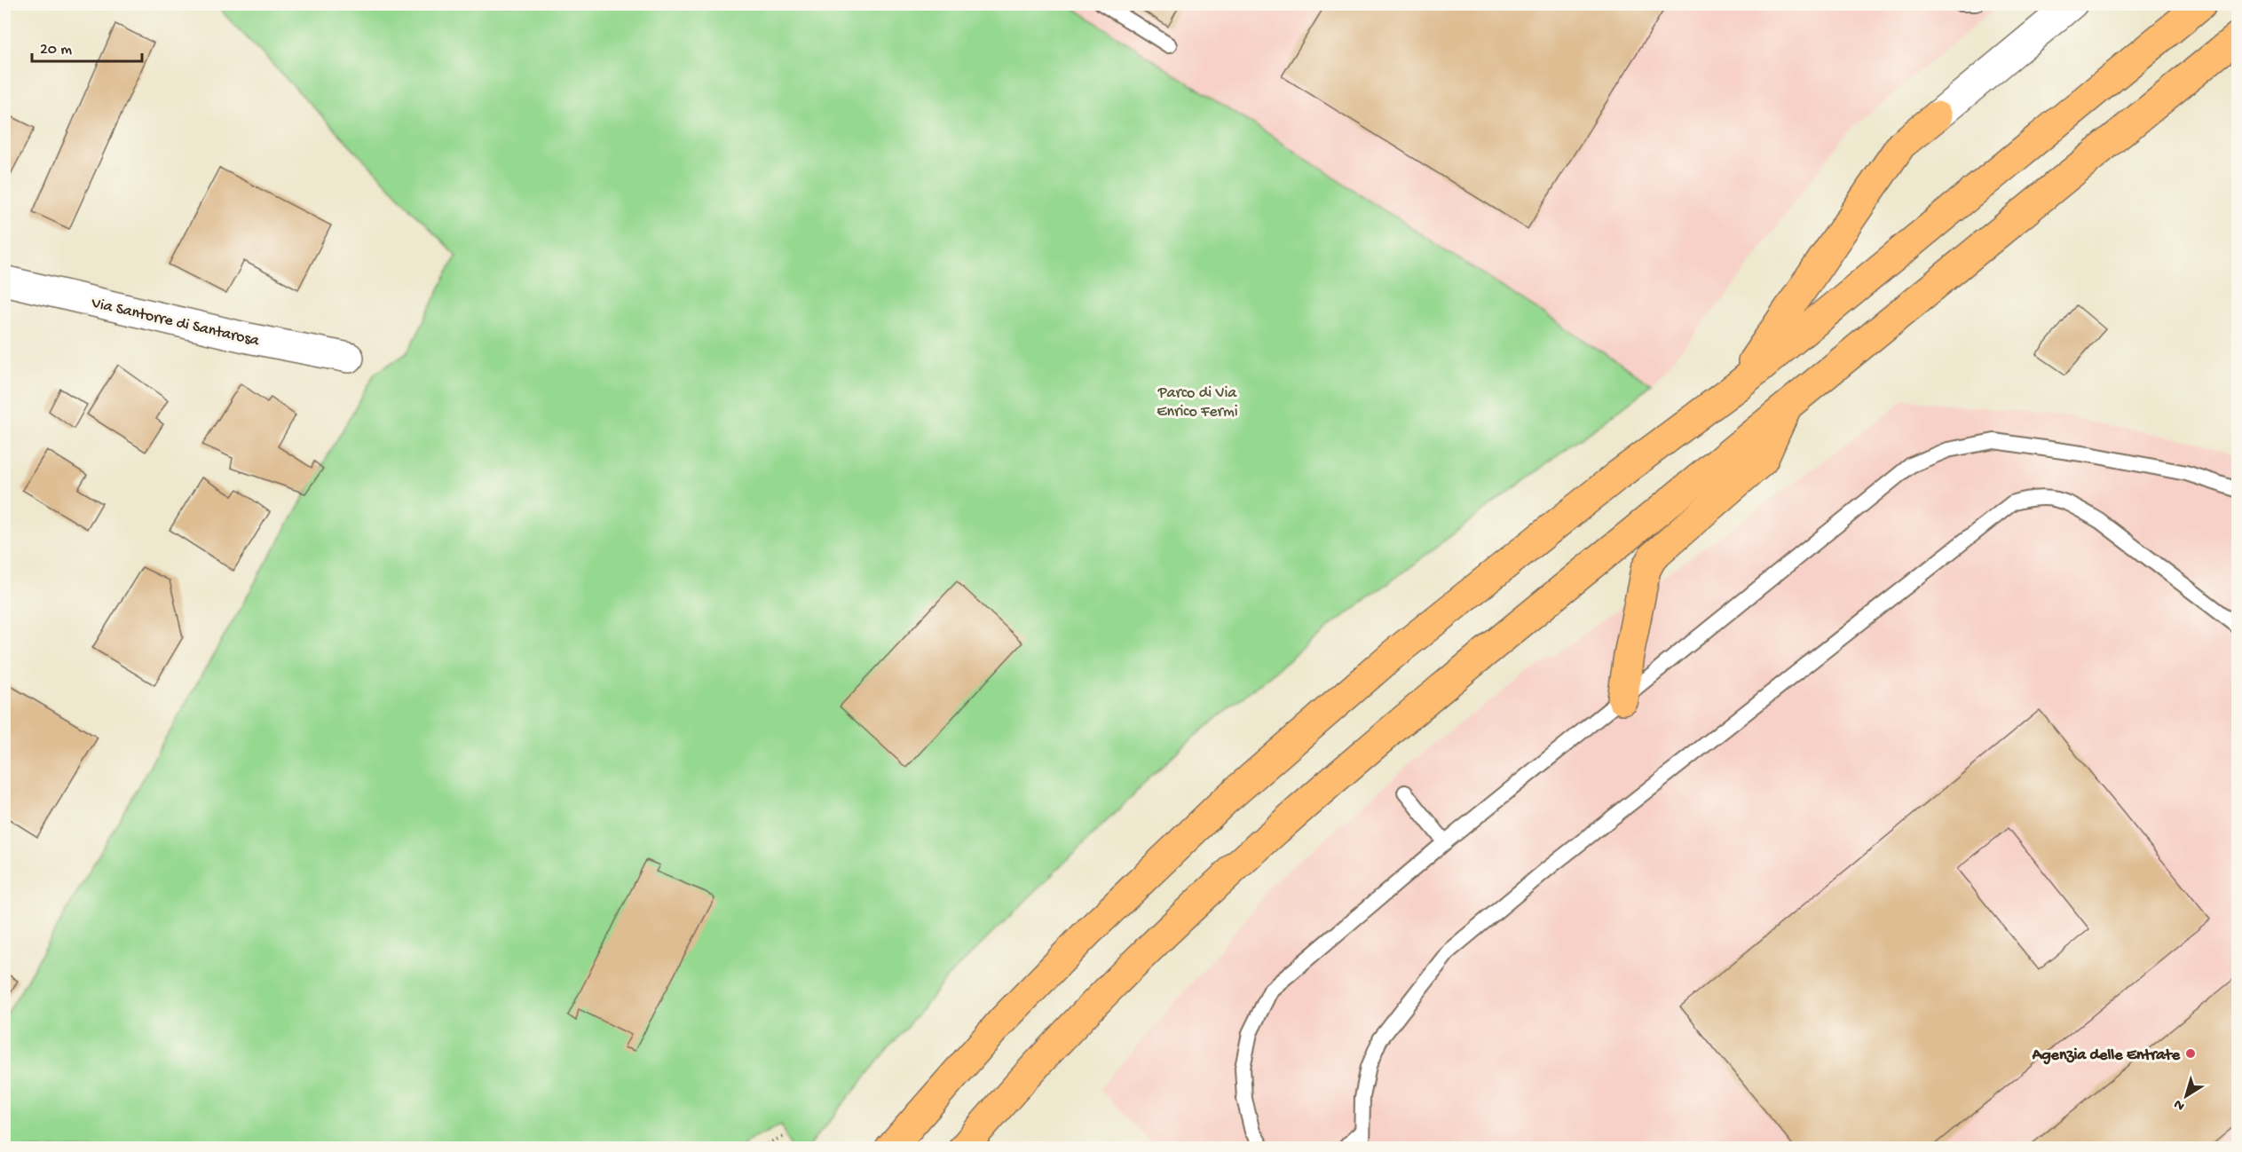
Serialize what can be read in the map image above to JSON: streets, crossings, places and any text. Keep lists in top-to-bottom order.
{
  "streets": {
    "street": ["Via Santorre di Santarosa"]
  },
  "parks": ["Parco di Via Enrico Fermi"],
  "places": ["Agenzia delle Entrate"],
  "scale_bar": "20 m",
  "north": "bottom left"
}
